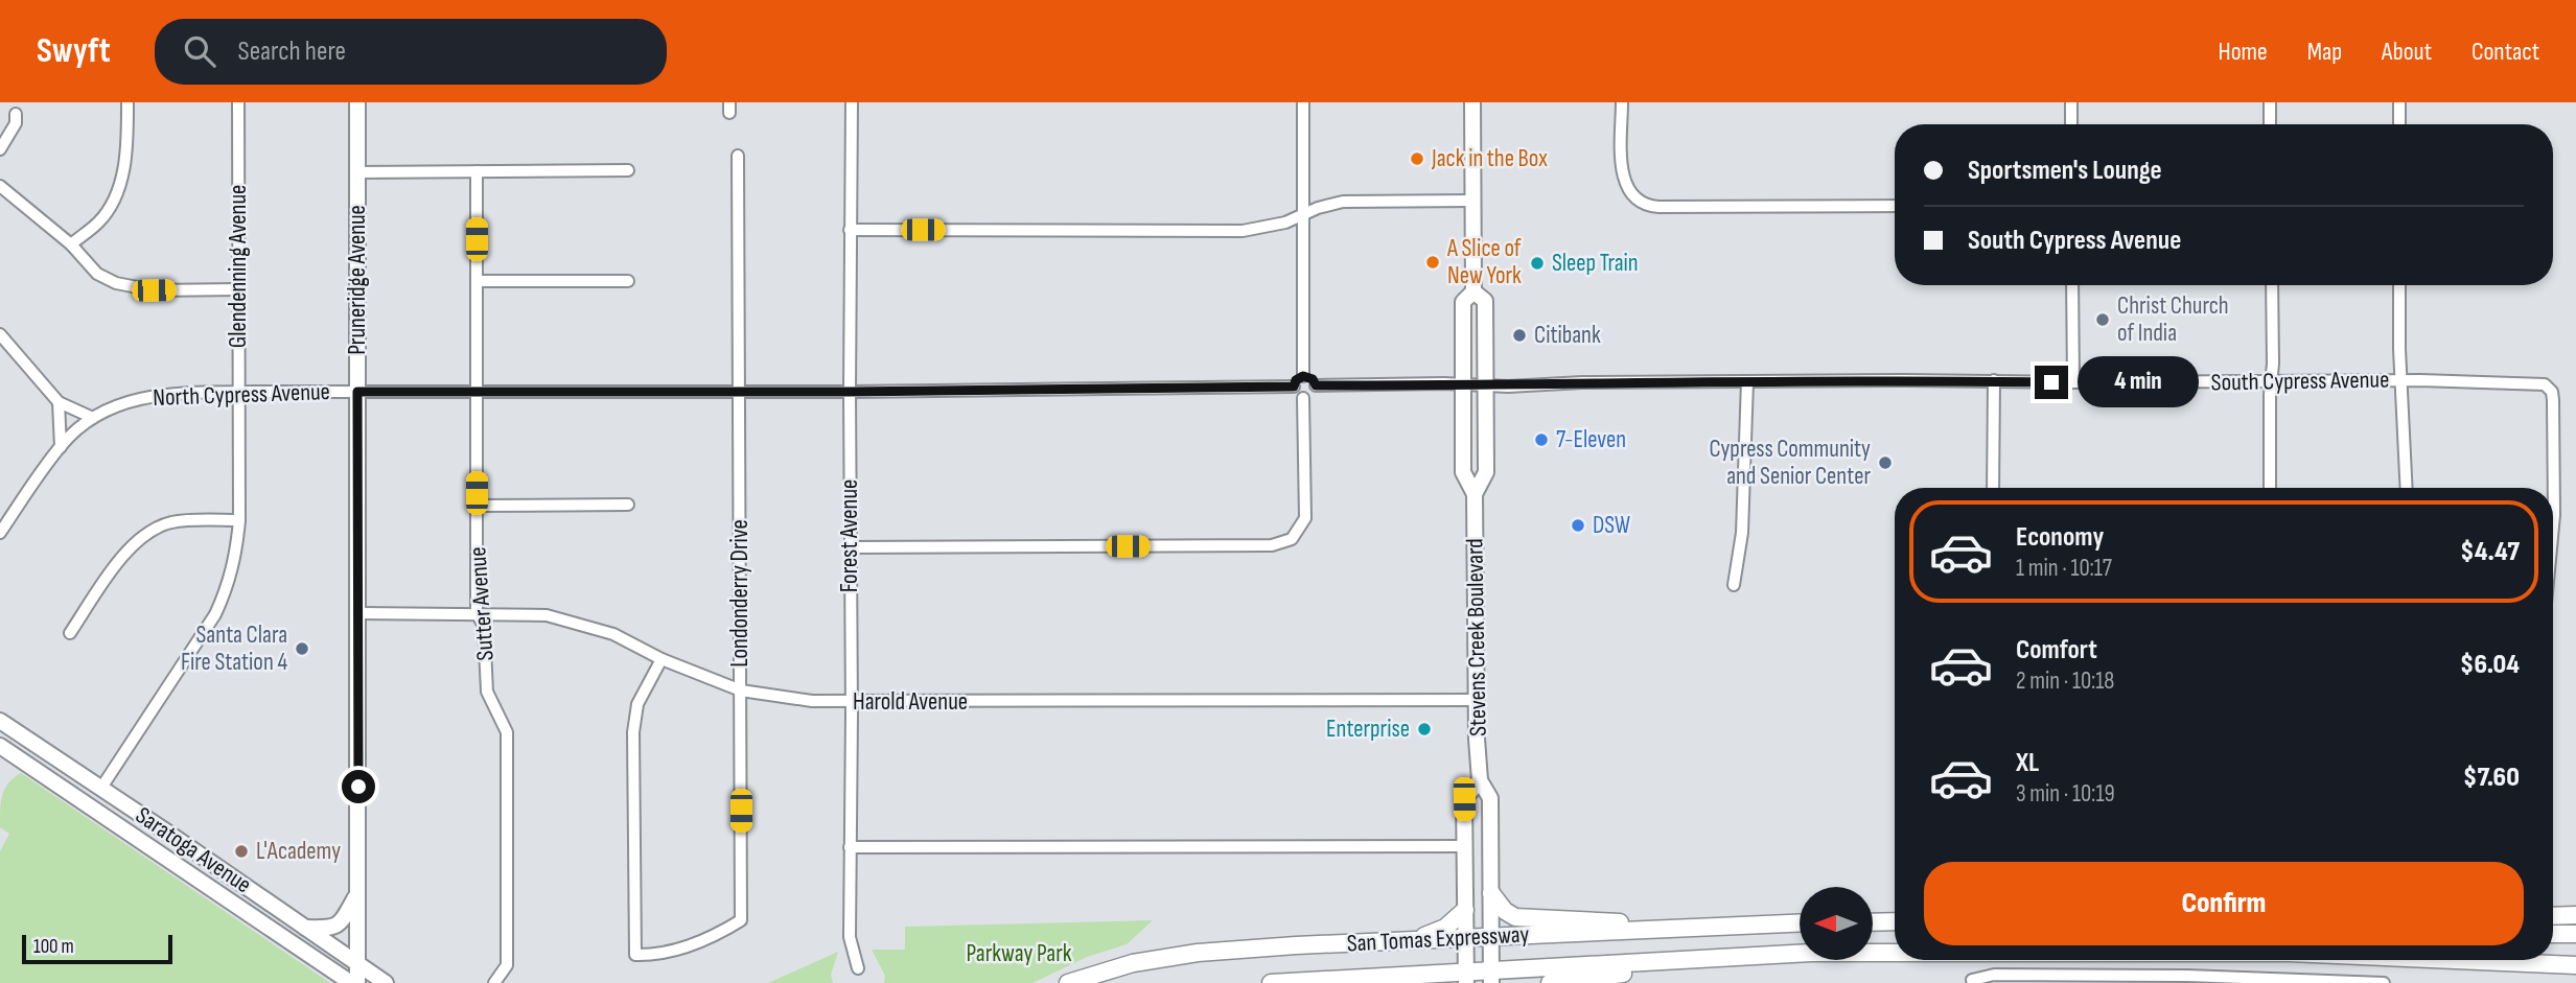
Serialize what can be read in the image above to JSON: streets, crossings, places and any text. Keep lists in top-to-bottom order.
{
  "streets": {
    "highway": ["San Tomas Expressway"],
    "main road": ["Pruneridge Avenue", "Stevens Creek Boulevard", "Saratoga Avenue"],
    "street": [
      "Glendenning Avenue",
      "South Cypress Avenue",
      "North Cypress Avenue",
      "Forest Avenue",
      "Londonderry Drive",
      "Sutter Avenue",
      "Harold Avenue"
    ]
  },
  "crossings": [
    ["Glendenning Avenue", "North Cypress Avenue"],
    ["Glendenning Avenue", "Saratoga Avenue"],
    ["Pruneridge Avenue", "North Cypress Avenue"],
    ["Pruneridge Avenue", "Harold Avenue"],
    ["Pruneridge Avenue", "Saratoga Avenue"],
    ["South Cypress Avenue", "North Cypress Avenue"],
    ["South Cypress Avenue", "Stevens Creek Boulevard"],
    ["North Cypress Avenue", "Forest Avenue"],
    ["North Cypress Avenue", "Londonderry Drive"],
    ["North Cypress Avenue", "Sutter Avenue"],
    ["Forest Avenue", "Harold Avenue"],
    ["Londonderry Drive", "Harold Avenue"],
    ["Sutter Avenue", "Harold Avenue"],
    ["Stevens Creek Boulevard", "Harold Avenue"],
    ["Stevens Creek Boulevard", "San Tomas Expressway"]
  ],
  "parks": ["Parkway Park"],
  "places": [
    "Jack in the Box",
    "A Slice of New York",
    "Sleep Train",
    "Christ Church of India",
    "Citibank",
    "7-Eleven",
    "Cypress Community and Senior Center",
    "DSW",
    "Santa Clara Fire Station 4",
    "Enterprise",
    "L'Academy"
  ],
  "scale_bar": "100 m",
  "north": "left",
  "page": {
    "header": "Swyft",
    "search": "Search here",
    "nav": [
      "Home",
      "Map",
      "About",
      "Contact"
    ],
    "banner": ["Sportsmen's Lounge", "South Cypress Avenue"],
    "bubble": "4 min",
    "list": [
      {
        "name": "Economy",
        "note": "1 min · 10:17",
        "value": "$4.47"
      },
      {
        "name": "Comfort",
        "note": "2 min · 10:18",
        "value": "$6.04"
      },
      {
        "name": "XL",
        "note": "3 min · 10:19",
        "value": "$7.60"
      }
    ],
    "buttons": "Confirm",
    "scale": "100 m"
  }
}
